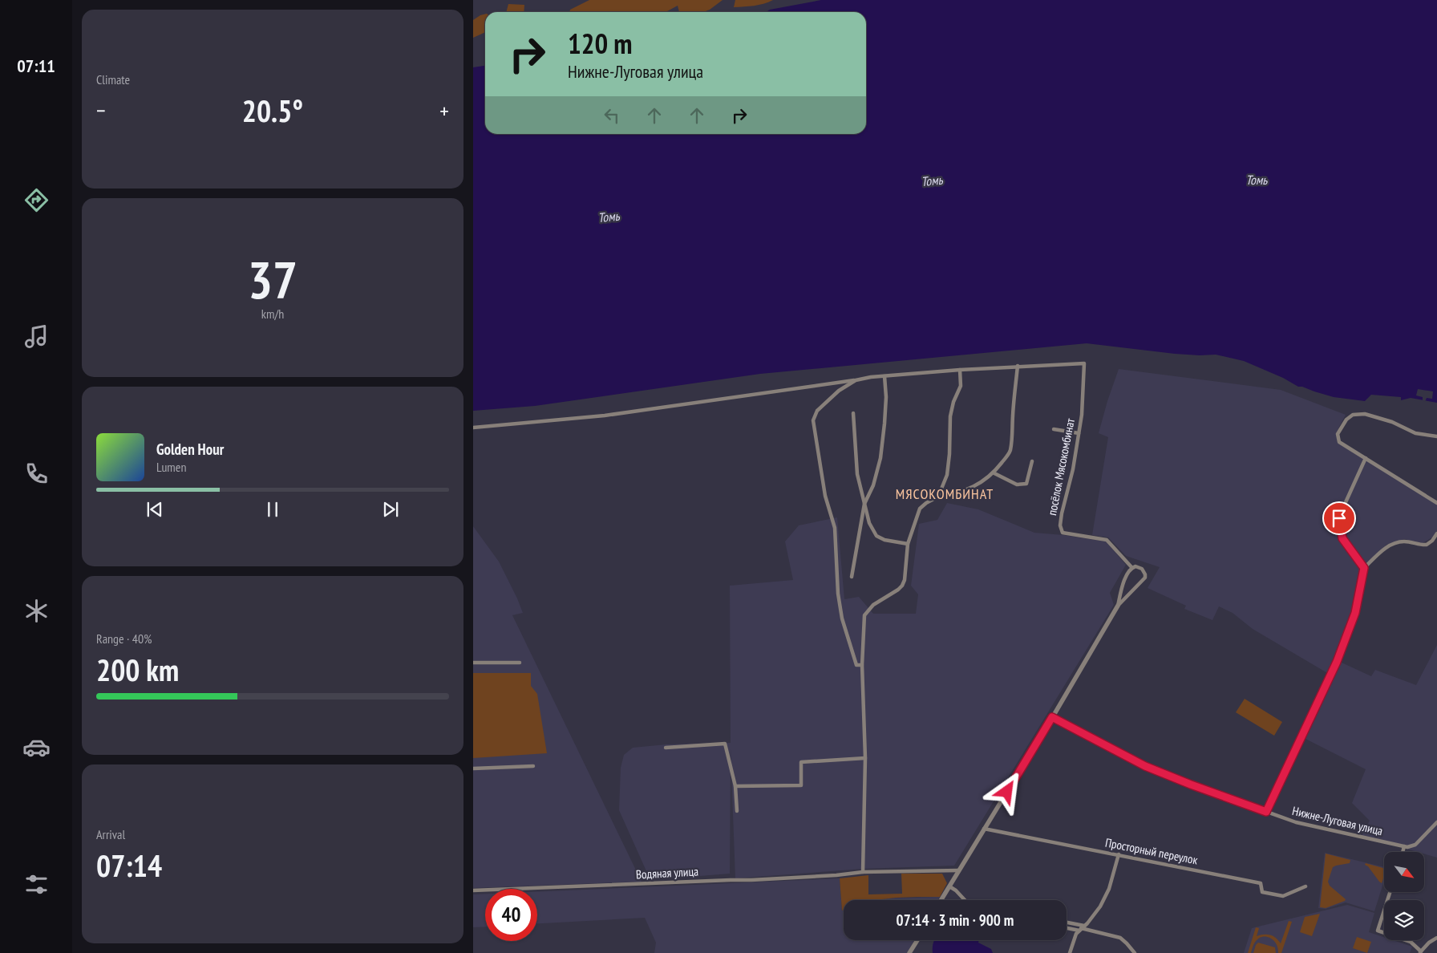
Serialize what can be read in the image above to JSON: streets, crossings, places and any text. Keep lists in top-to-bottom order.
{
  "streets": {
    "street": [
      "посёлок Мясокомбинат",
      "Нижне-Луговая улица",
      "Просторный переулок",
      "Водяная улица"
    ]
  },
  "districts": ["МЯСОКОМБИНАТ"],
  "water": ["Томь"],
  "north": "bottom right",
  "page": {
    "tabs": "07:11",
    "tile": [
      "Climate",
      ["37", "km/h"],
      ["Range · 40%", "200 km"],
      ["Arrival", "07:14"]
    ],
    "turn": ["120 m", "Нижне-Луговая улица"],
    "heat": ["−", "20.5°", "+"],
    "song": ["Golden Hour", "Lumen"],
    "limit": "40",
    "trip": "07:14 · 3 min · 900 m"
  }
}
